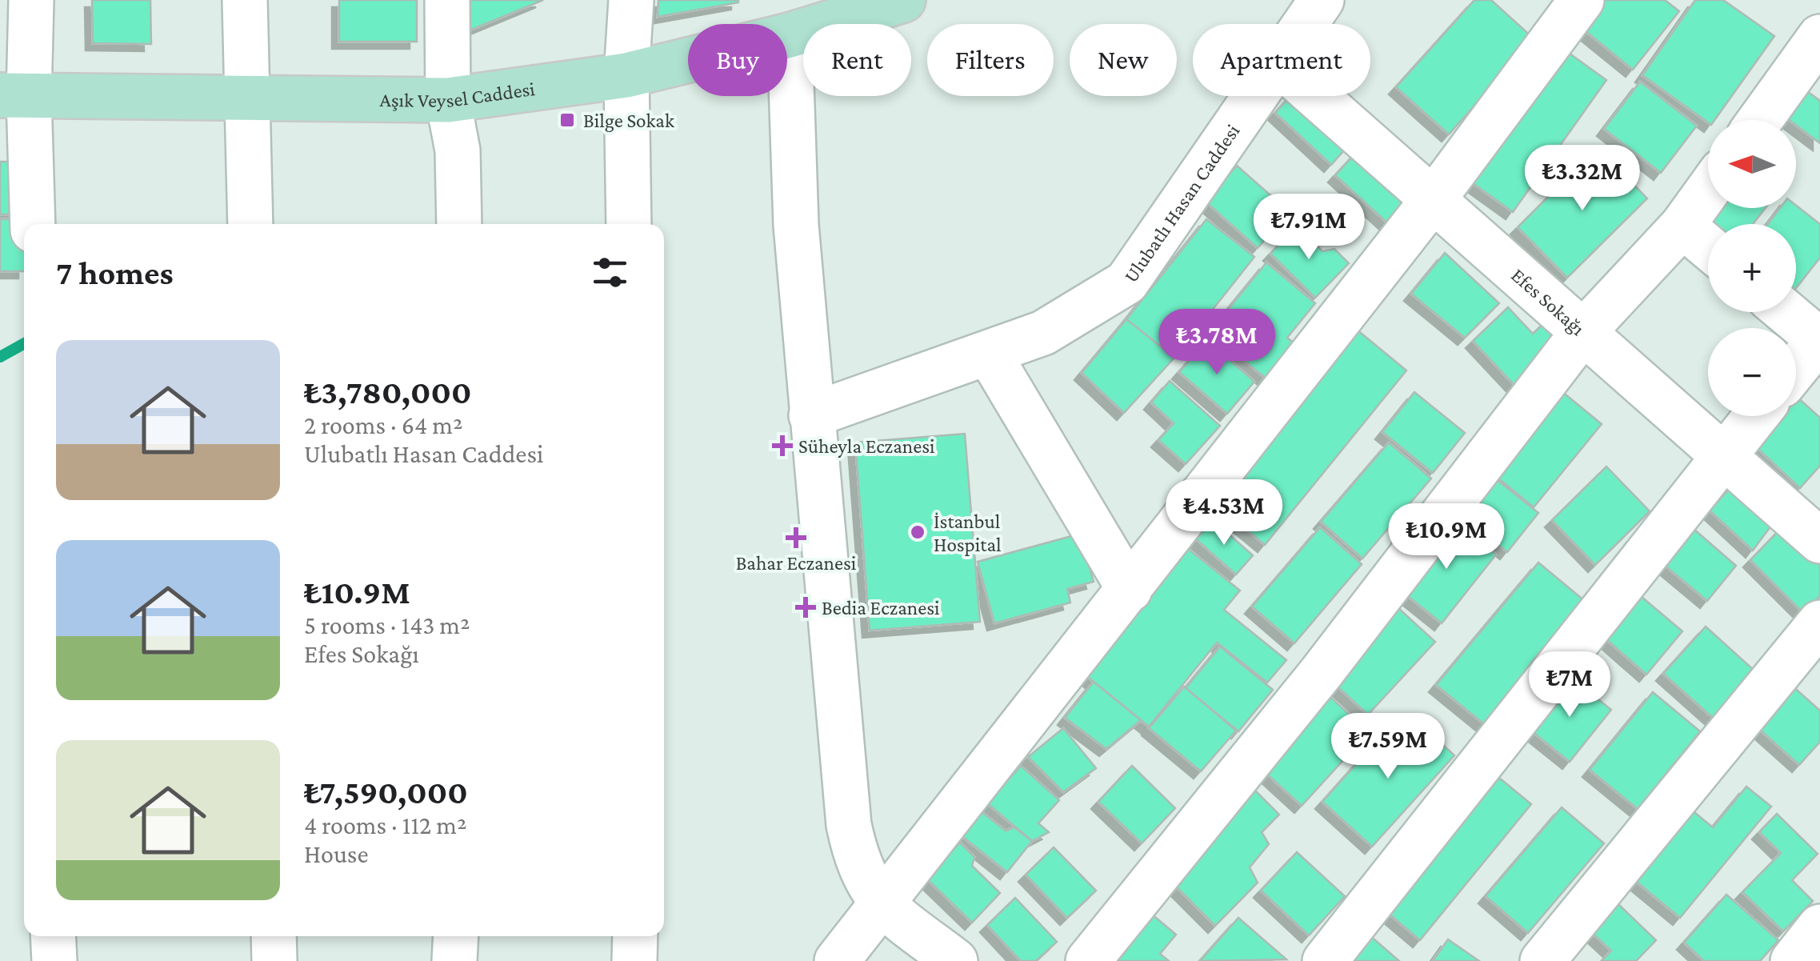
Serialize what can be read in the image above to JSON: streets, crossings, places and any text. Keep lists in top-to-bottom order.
{
  "streets": {
    "main road": ["Aşık Veysel Caddesi"],
    "street": ["Ulubatlı Hasan Caddesi", "Efes Sokağı"]
  },
  "places": {
    "transit": ["Bilge Sokak"],
    "health": ["Süheyla Eczanesi", "Bahar Eczanesi", "Bedia Eczanesi"],
    "other": ["İstanbul Hospital"]
  },
  "north": "left",
  "page": {
    "chip": [
      "Buy",
      "Rent",
      "Filters",
      "New",
      "Apartment"
    ],
    "map_buttons": ["+", "−"],
    "price": [
      "₺3.32M",
      "₺7.91M",
      "₺3.78M",
      "₺4.53M",
      "₺10.9M",
      "₺7M",
      "₺7.59M"
    ],
    "heading": "7 homes",
    "list": [
      {
        "name": "₺3,780,000",
        "note": "2 rooms · 64 m² · Ulubatlı Hasan Caddesi"
      },
      {
        "name": "₺10.9M",
        "note": "5 rooms · 143 m² · Efes Sokağı"
      },
      {
        "name": "₺7,590,000",
        "note": "4 rooms · 112 m² · House"
      }
    ]
  }
}
